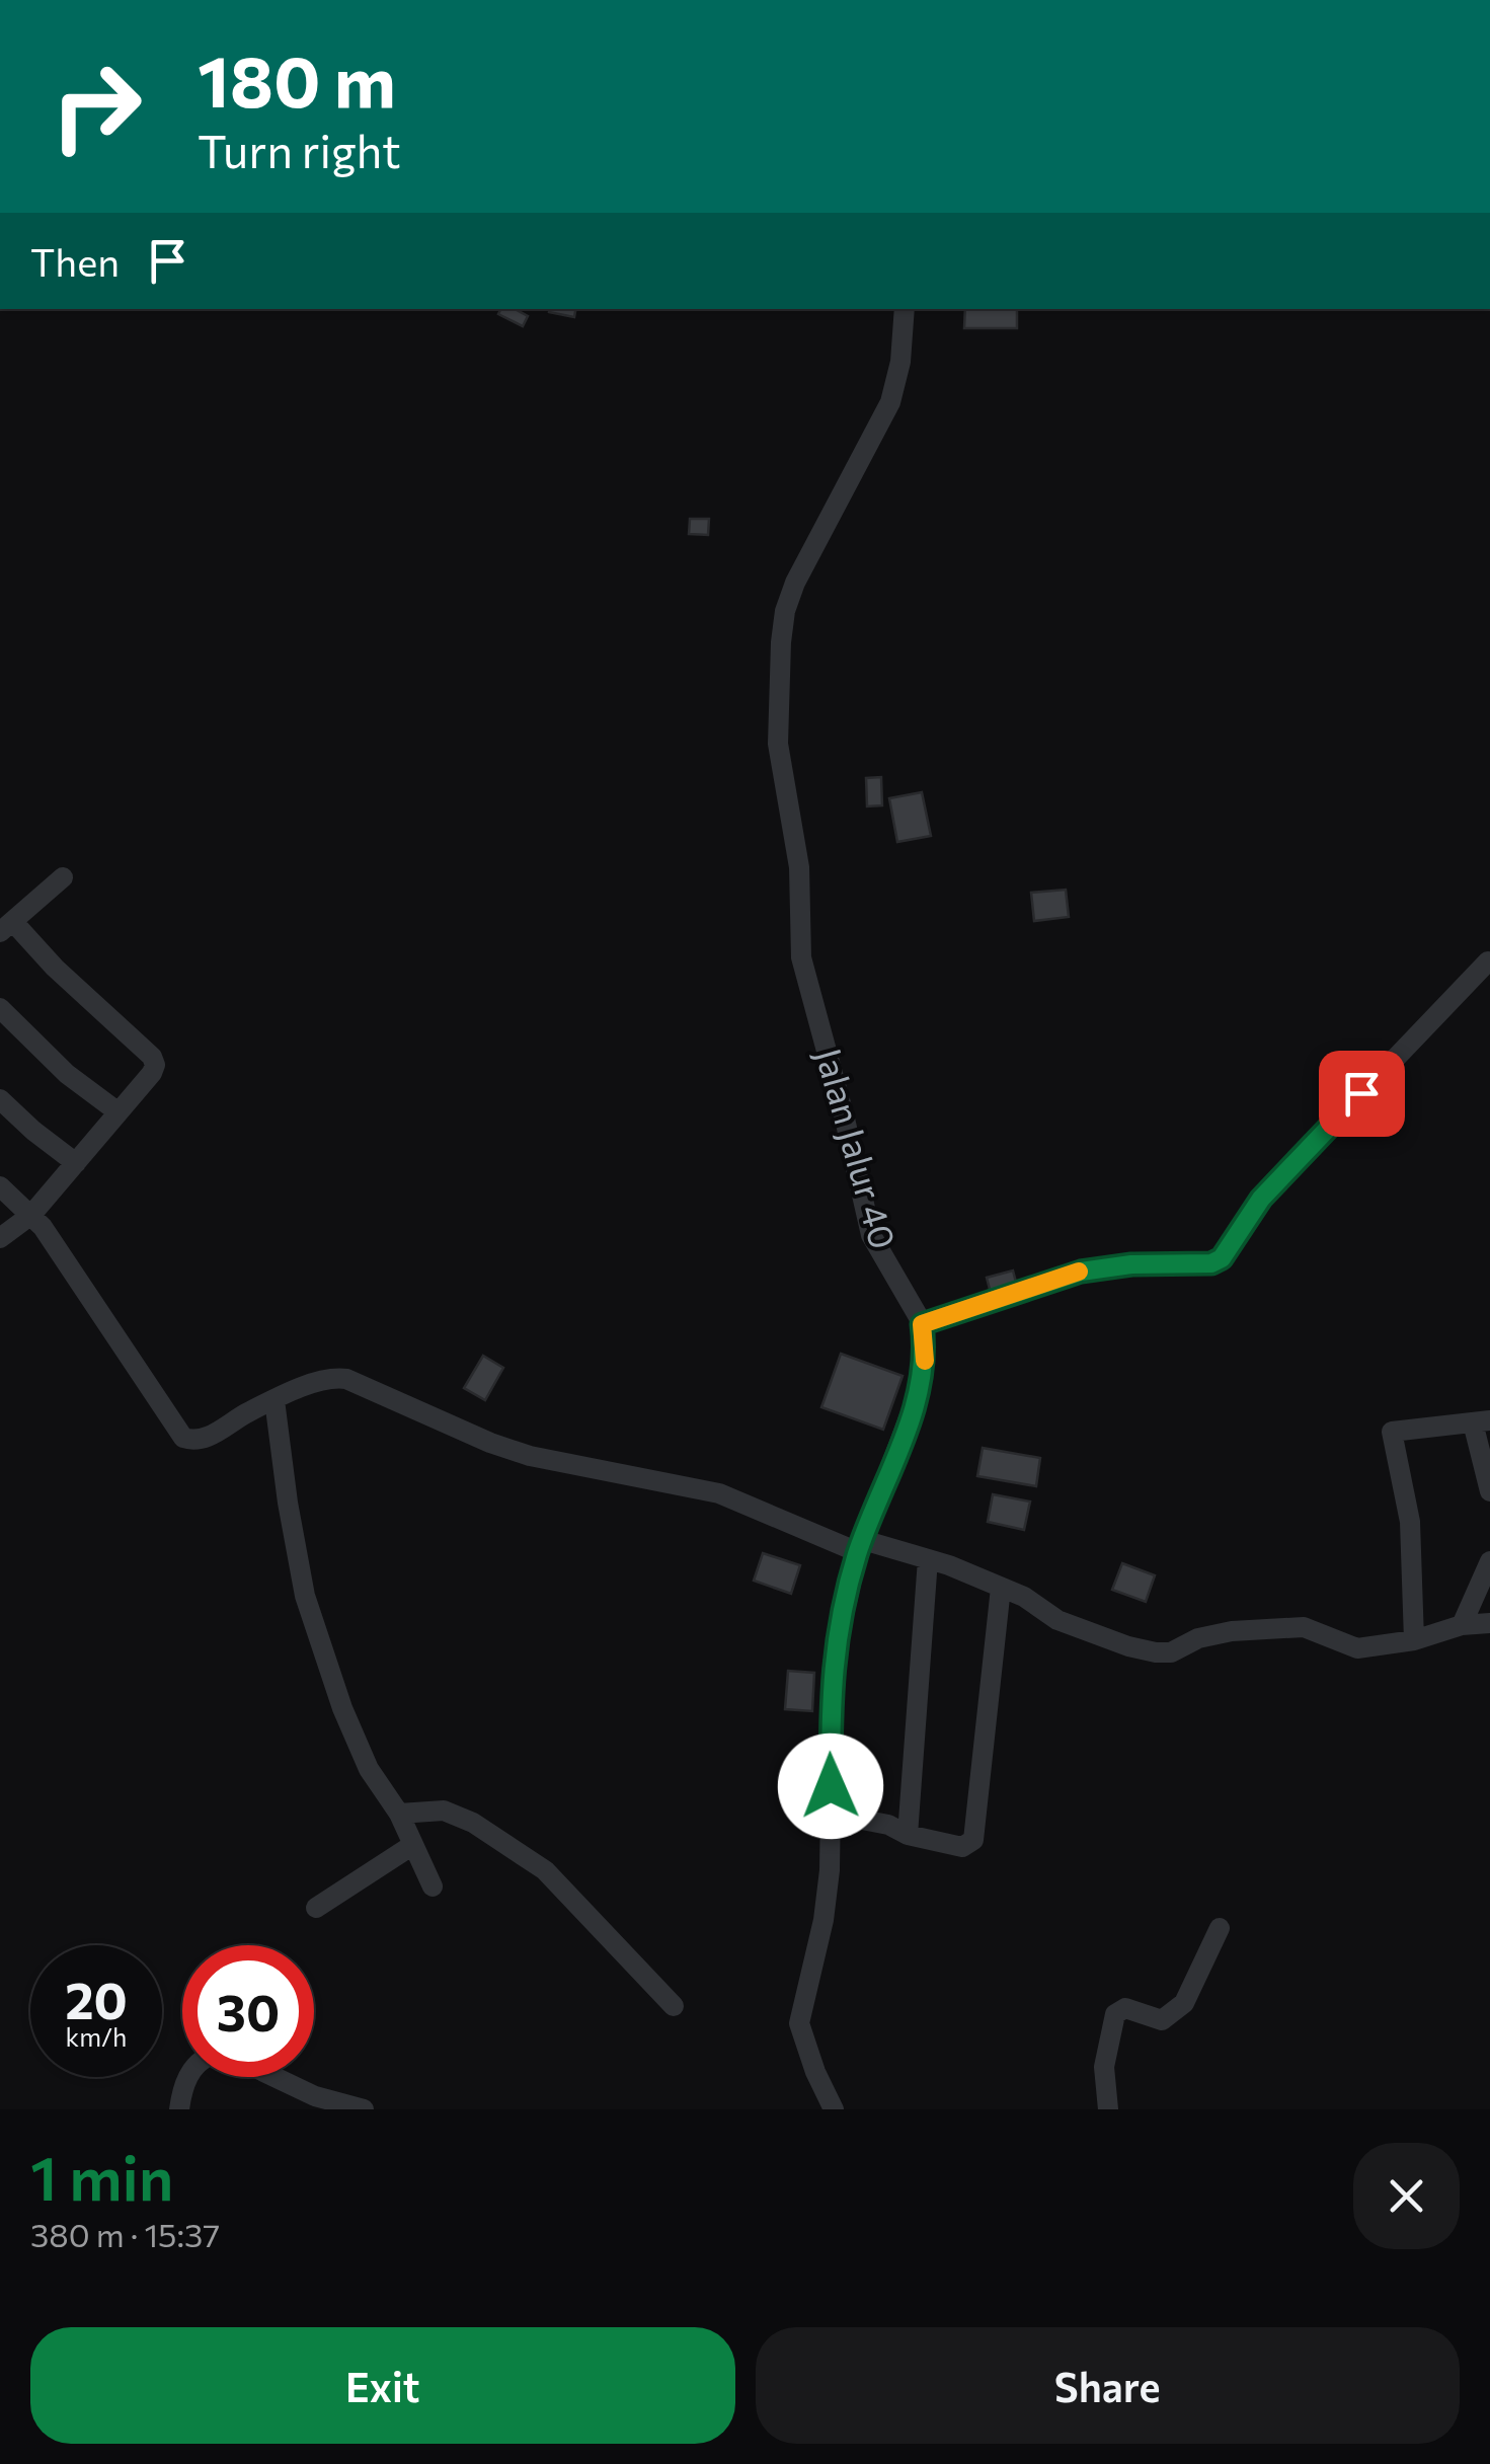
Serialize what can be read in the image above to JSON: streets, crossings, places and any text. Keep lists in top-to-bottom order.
{
  "streets": {
    "street": ["Jalan Jalur 40"]
  },
  "page": {
    "turn": ["180 m", "Turn right"],
    "then": "Then",
    "speed": "20 km/h",
    "limit": "30",
    "heading": ["1 min", "380 m · 15:37"],
    "buttons": ["Exit", "Share"]
  }
}
